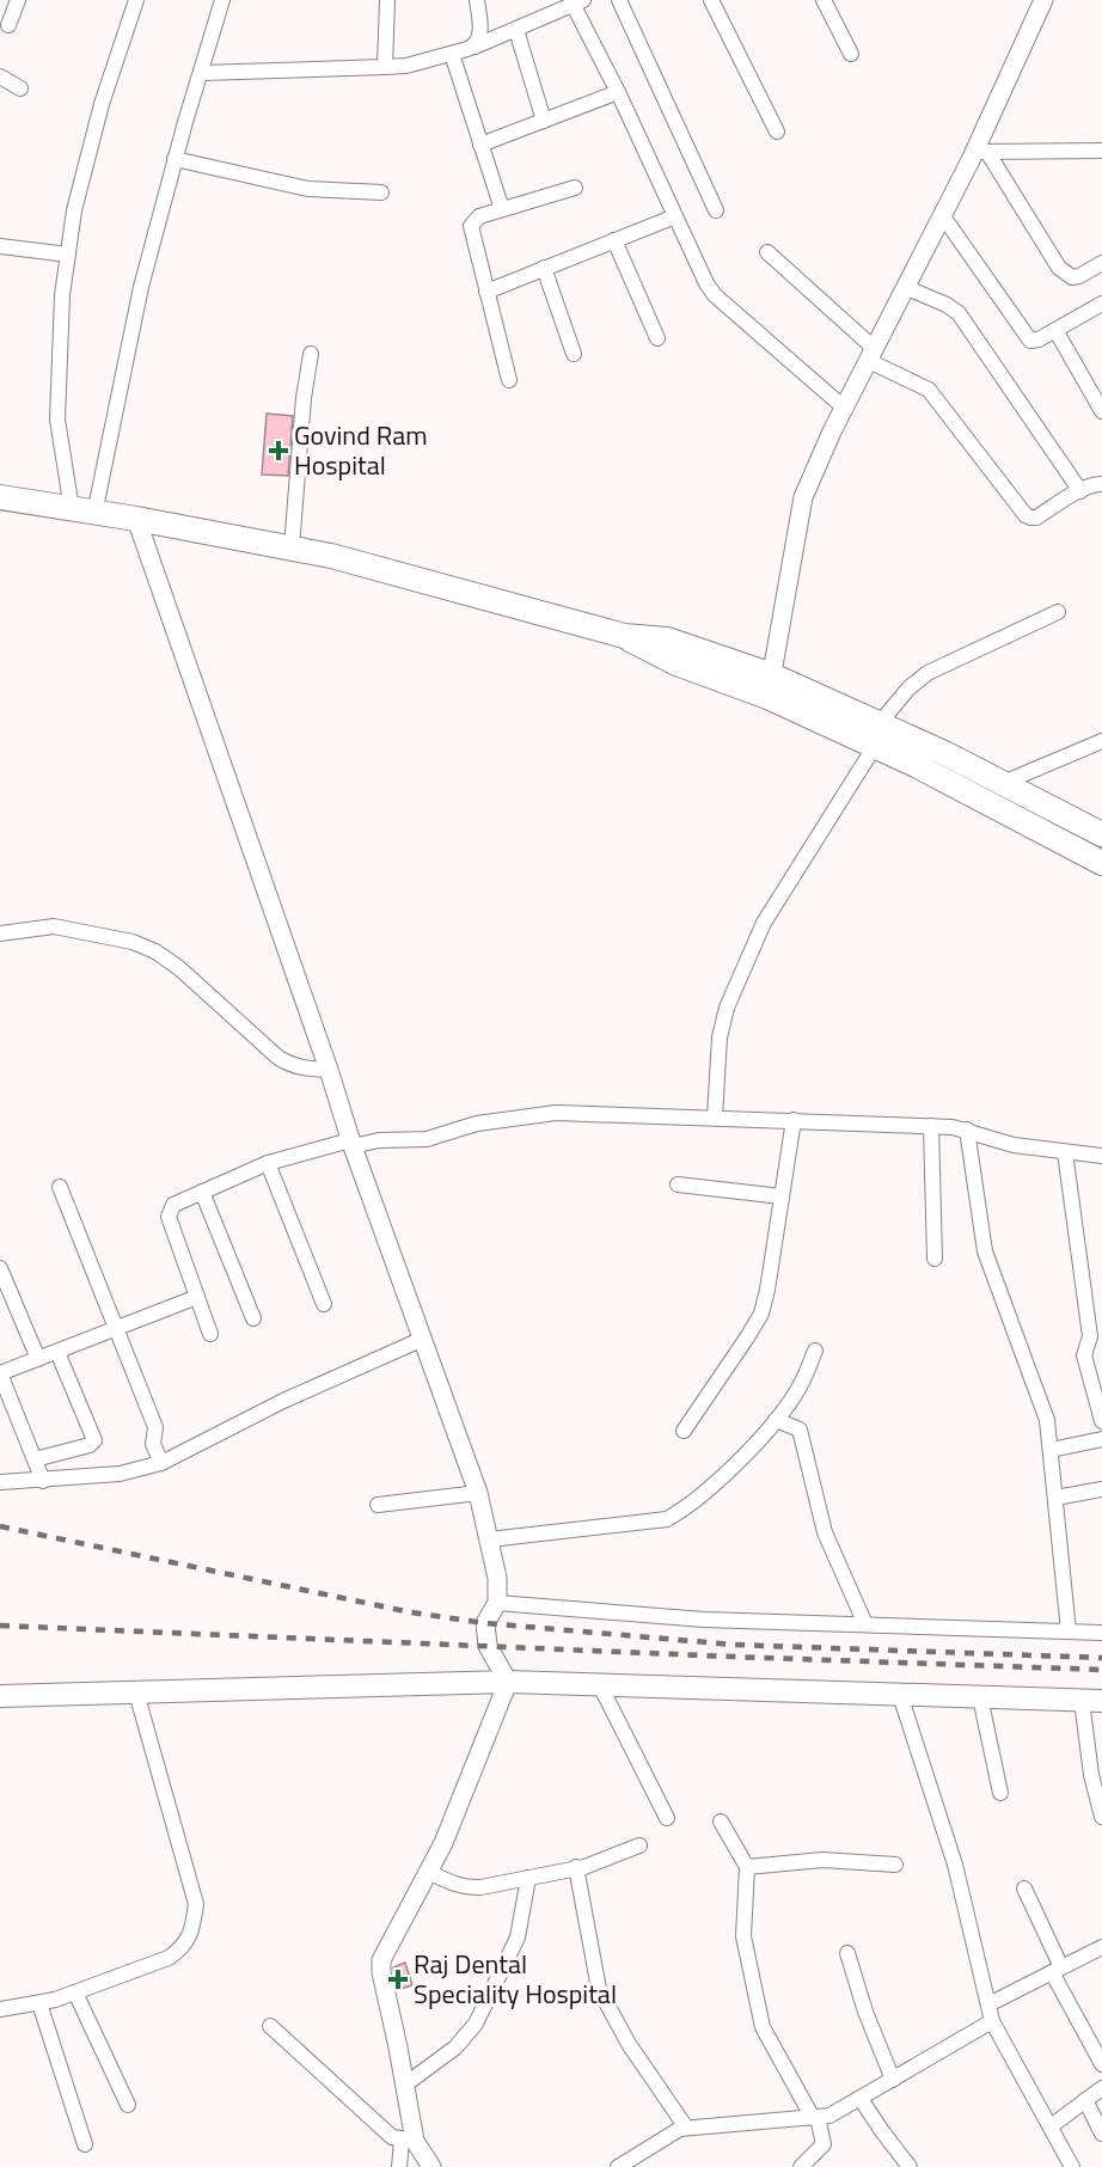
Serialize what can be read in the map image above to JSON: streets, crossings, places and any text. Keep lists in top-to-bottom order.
{
  "places": {
    "health": ["Govind Ram Hospital", "Raj Dental Speciality Hospital"]
  }
}
